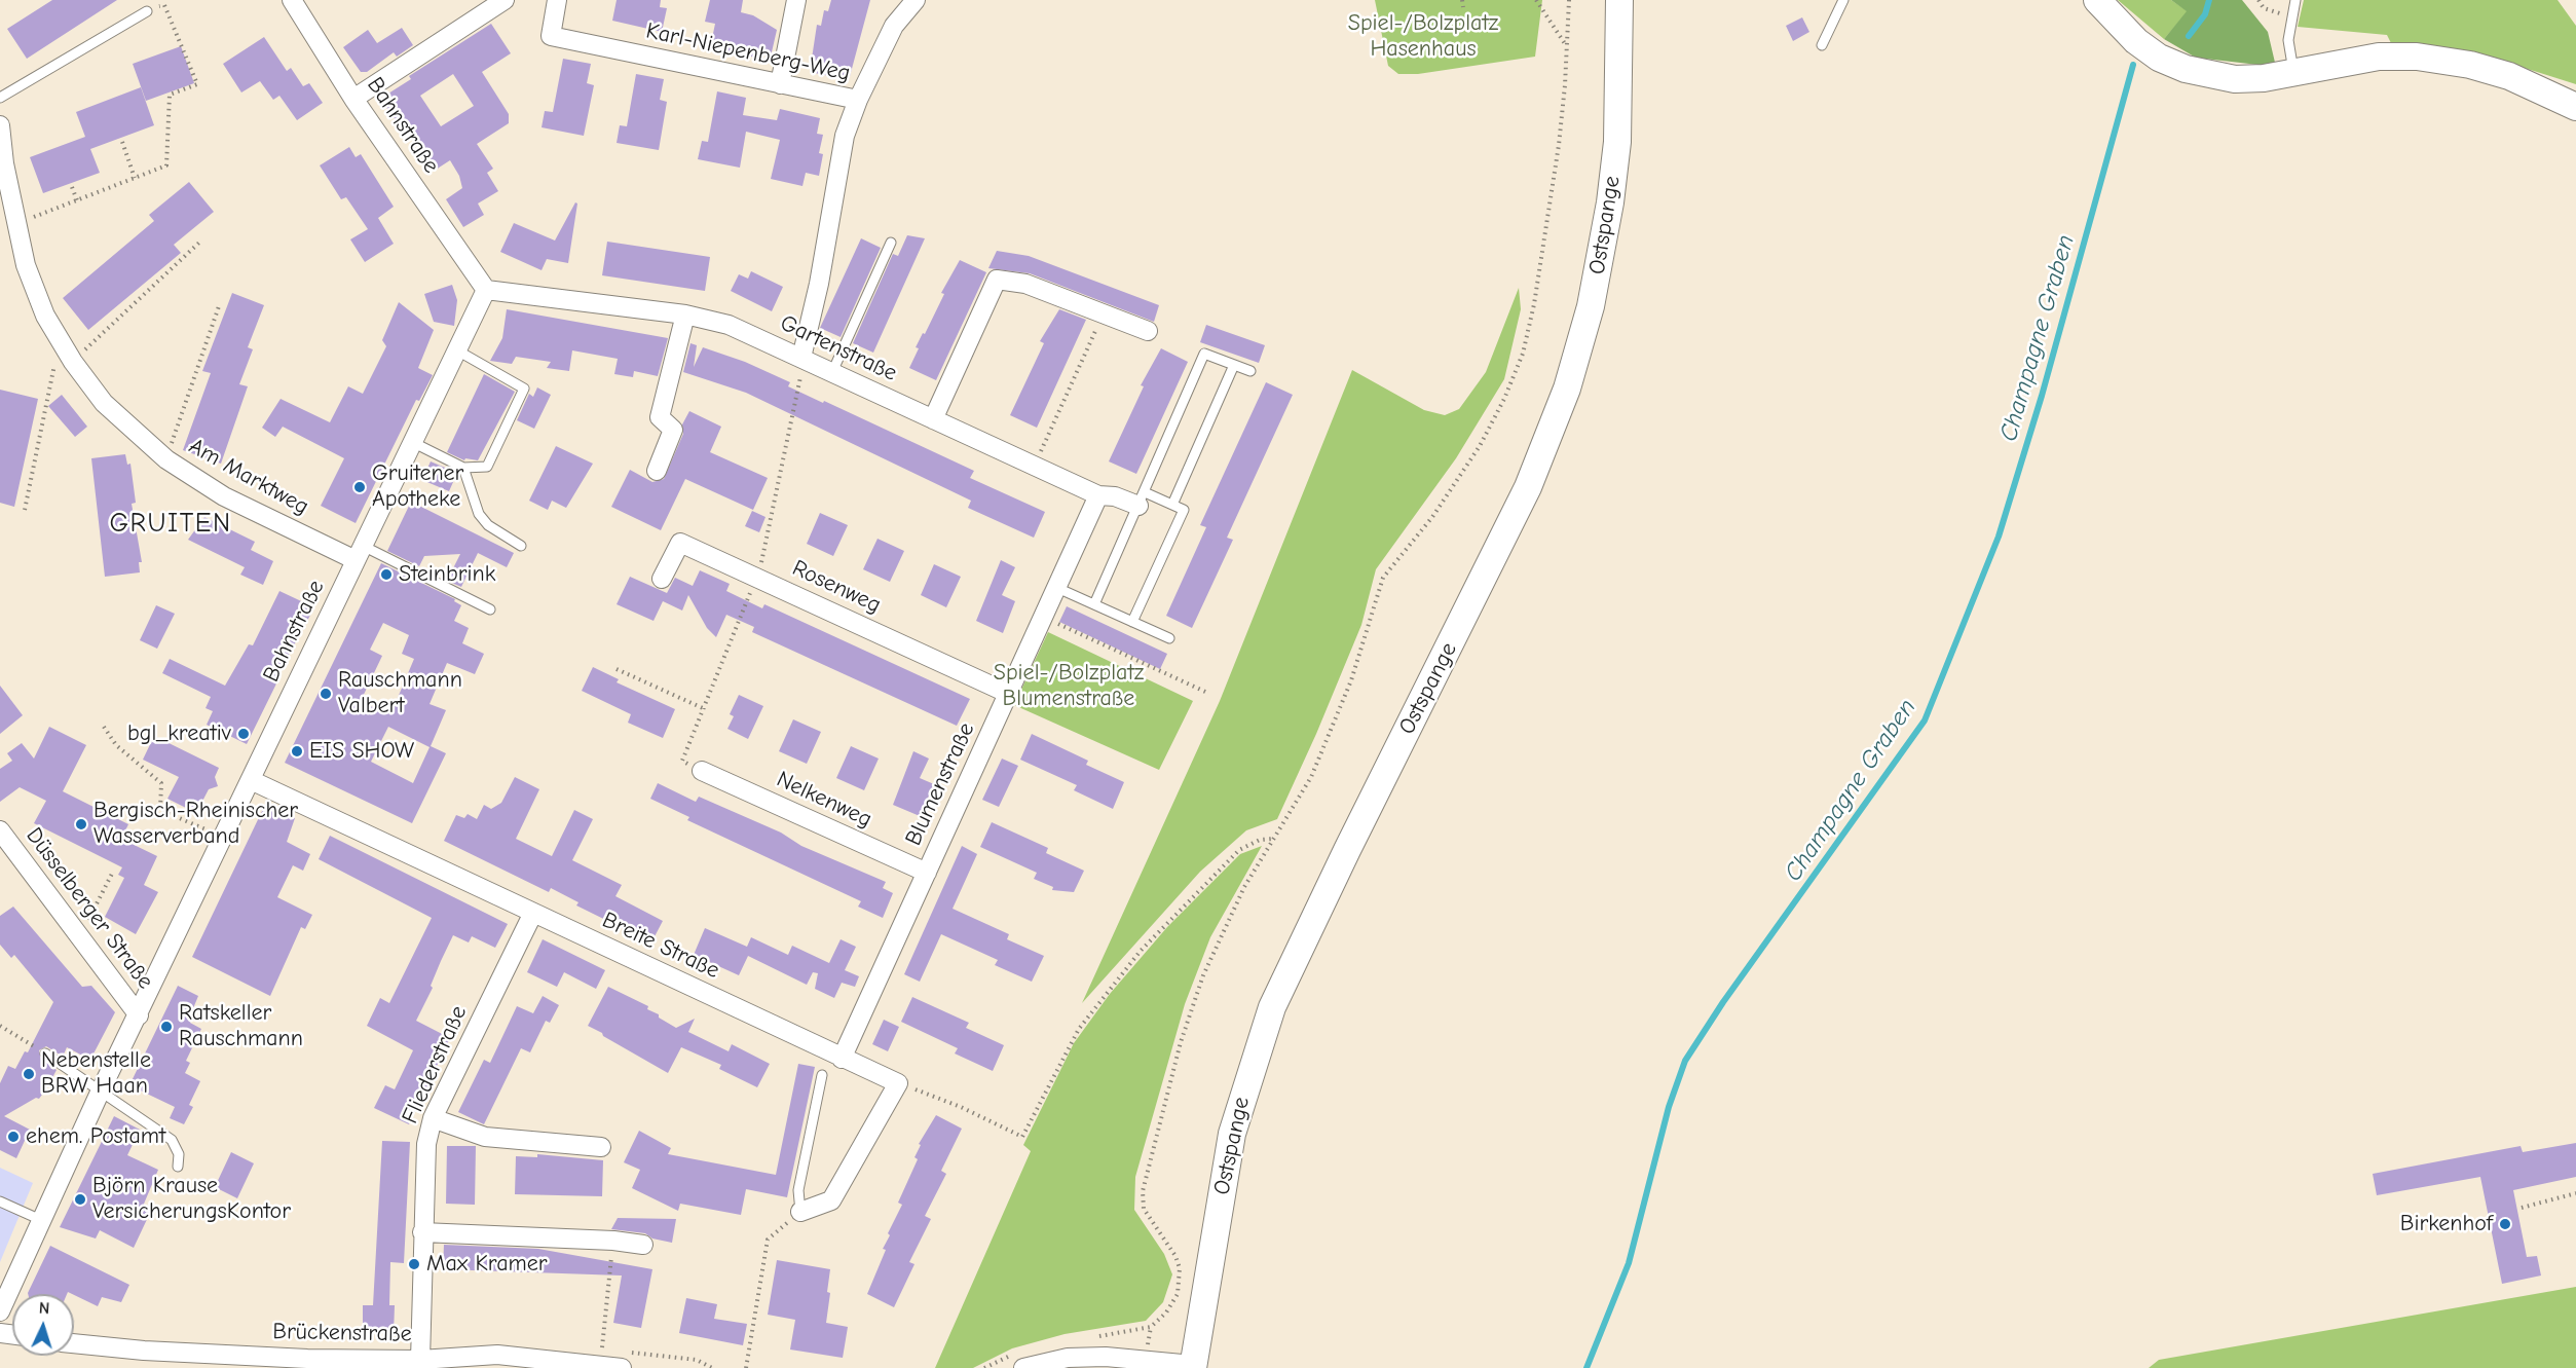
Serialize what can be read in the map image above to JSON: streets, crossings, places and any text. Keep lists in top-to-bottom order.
{
  "streets": {
    "main road": ["Ostspange"],
    "street": [
      "Karl-Niepenberg-Weg",
      "Bahnstraße",
      "Gartenstraße",
      "Am Marktweg",
      "Rosenweg",
      "Blumenstraße",
      "Nelkenweg",
      "Düsselberger Straße",
      "Breite Straße",
      "Fliederstraße",
      "Brückenstraße"
    ]
  },
  "crossings": [
    ["Karl-Niepenberg-Weg", "Gartenstraße"],
    ["Bahnstraße", "Gartenstraße"],
    ["Bahnstraße", "Am Marktweg"],
    ["Bahnstraße", "Düsselberger Straße"],
    ["Bahnstraße", "Breite Straße"],
    ["Gartenstraße", "Blumenstraße"],
    ["Rosenweg", "Blumenstraße"],
    ["Blumenstraße", "Nelkenweg"],
    ["Blumenstraße", "Breite Straße"],
    ["Breite Straße", "Fliederstraße"],
    ["Fliederstraße", "Brückenstraße"]
  ],
  "districts": ["GRUITEN"],
  "water": ["Champagne Graben"],
  "parks": ["Spiel-/Bolzplatz Hasenhaus", "Spiel-/Bolzplatz Blumenstraße"],
  "places": [
    "Gruitener Apotheke",
    "Steinbrink",
    "Rauschmann Valbert",
    "bgl_kreativ",
    "EIS SHOW",
    "Bergisch-Rheinischer Wasserverband",
    "Ratskeller Rauschmann",
    "Nebenstelle BRW Haan",
    "ehem. Postamt",
    "Björn Krause VersicherungsKontor",
    "Birkenhof",
    "Max Kramer"
  ],
  "north": "top"
}
